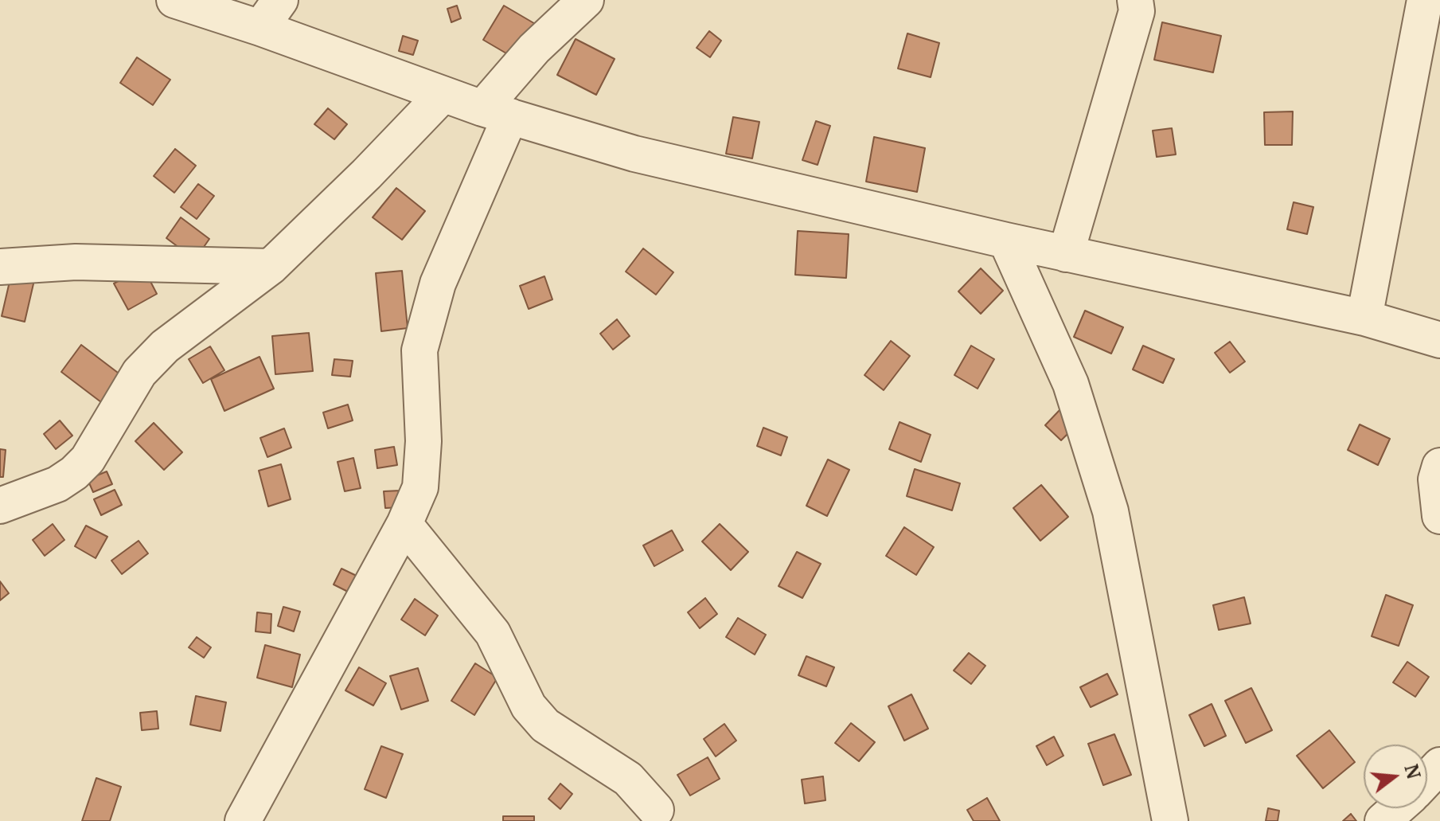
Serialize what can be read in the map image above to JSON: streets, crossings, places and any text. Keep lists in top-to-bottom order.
{
  "north": "right"
}
